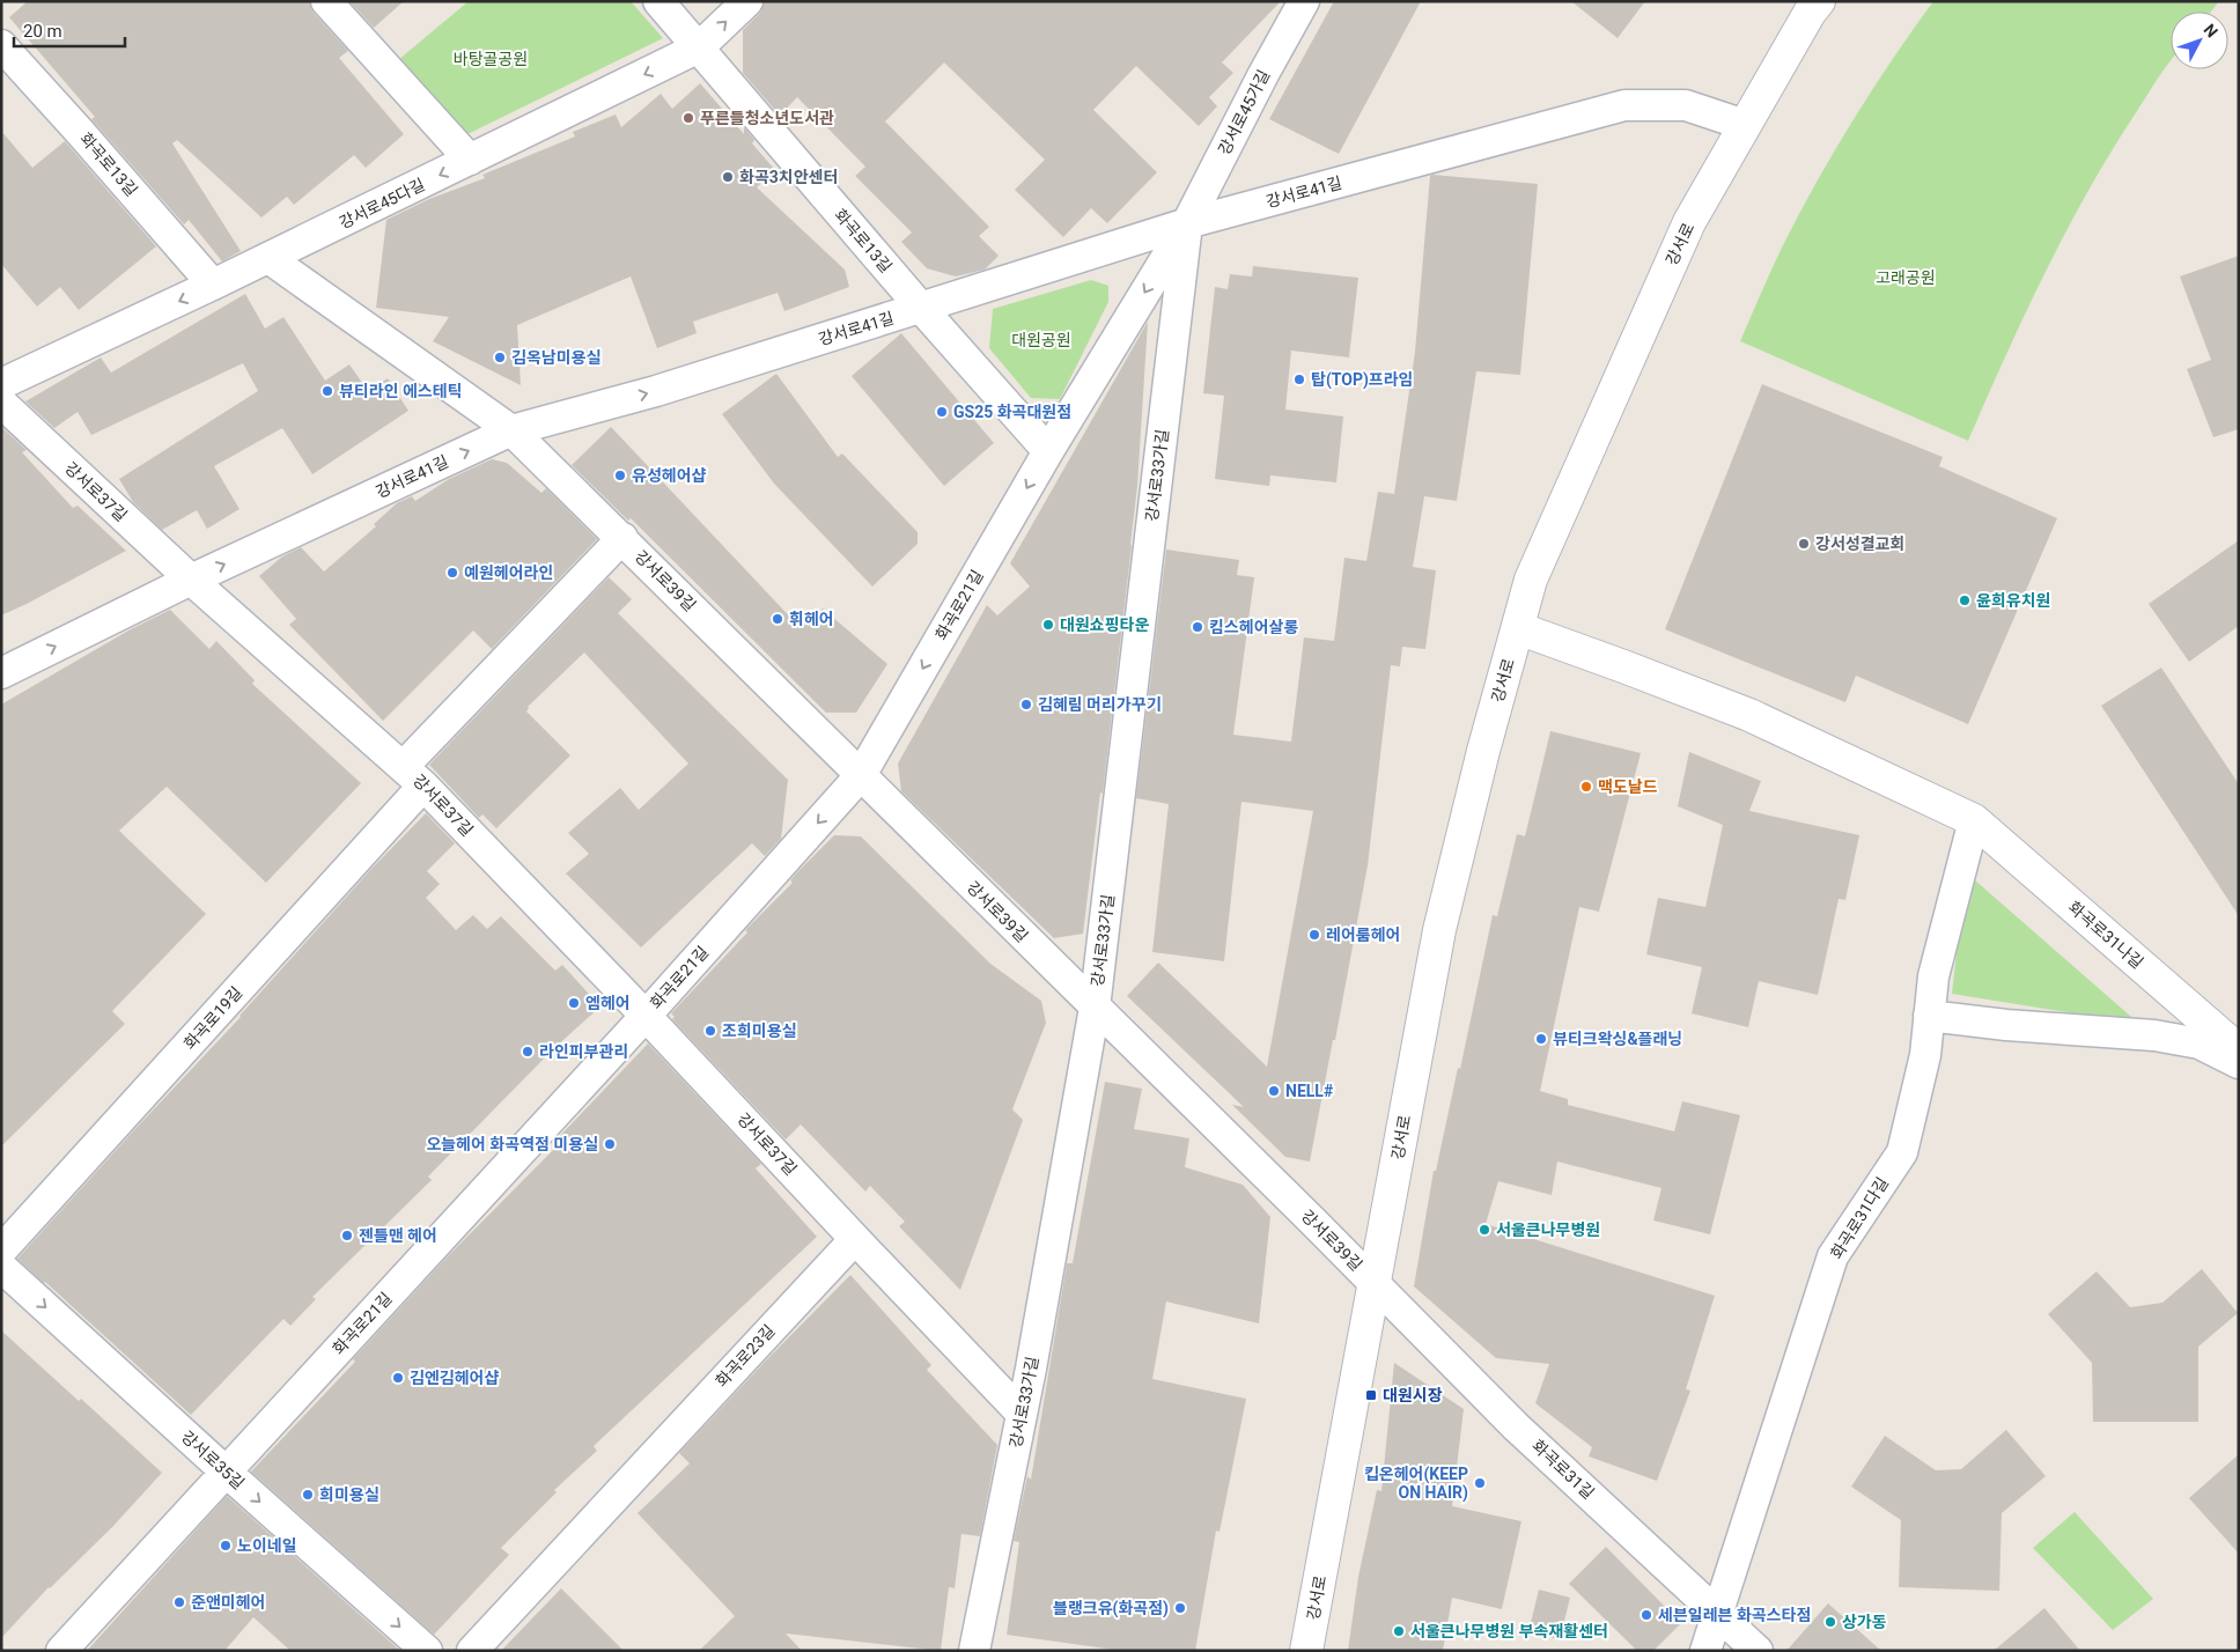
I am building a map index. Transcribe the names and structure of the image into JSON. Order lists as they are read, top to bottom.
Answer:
{
  "streets": {
    "main road": ["강서로", "화곡로31나길"],
    "street": [
      "강서로45가길",
      "화곡로13길",
      "강서로41길",
      "강서로45다길",
      "강서로33가길",
      "강서로37길",
      "강서로39길",
      "화곡로21길",
      "화곡로19길",
      "화곡로31다길",
      "화곡로23길",
      "강서로35길",
      "화곡로31길"
    ]
  },
  "crossings": [
    ["강서로45가길", "강서로41길"],
    ["강서로45가길", "강서로33가길"],
    ["강서로45가길", "화곡로21길"],
    ["화곡로13길", "강서로41길"],
    ["화곡로13길", "강서로45다길"],
    ["화곡로13길", "화곡로21길"],
    ["강서로41길", "강서로"],
    ["강서로41길", "강서로33가길"],
    ["강서로41길", "강서로37길"],
    ["강서로41길", "강서로39길"],
    ["강서로41길", "화곡로21길"],
    ["강서로45다길", "강서로39길"],
    ["강서로", "강서로39길"],
    ["강서로", "화곡로31길"],
    ["강서로33가길", "강서로39길"],
    ["강서로33가길", "화곡로21길"],
    ["강서로37길", "강서로39길"],
    ["강서로37길", "화곡로21길"],
    ["강서로37길", "화곡로19길"],
    ["강서로37길", "화곡로23길"],
    ["강서로39길", "화곡로21길"],
    ["강서로39길", "화곡로19길"],
    ["강서로39길", "화곡로31길"],
    ["화곡로21길", "강서로35길"],
    ["화곡로31나길", "화곡로31다길"],
    ["화곡로31다길", "화곡로31길"]
  ],
  "one_way": [
    "강서로41길",
    "강서로45다길",
    "화곡로21길",
    "강서로35길"
  ],
  "parks": ["바탕골공원", "고래공원", "대원공원"],
  "places": {
    "other": [
      "푸른들청소년도서관",
      "화곡3치안센터",
      "김옥남미용실",
      "탑(TOP)프라임",
      "뷰티라인 에스테틱",
      "GS25 화곡대원점",
      "유성헤어샵",
      "강서성결교회",
      "예원헤어라인",
      "윤희유치원",
      "휘헤어",
      "대원쇼핑타운",
      "킴스헤어살롱",
      "김혜림 머리가꾸기",
      "맥도날드",
      "레어룸헤어",
      "엠헤어",
      "조희미용실",
      "뷰티크왁싱&플래닝",
      "라인피부관리",
      "NELL#",
      "오늘헤어 화곡역점 미용실",
      "서울큰나무병원",
      "젠틀맨 헤어",
      "김엔김헤어샵",
      "킵온헤어(KEEP ON HAIR)",
      "희미용실",
      "노이네일",
      "준앤미헤어",
      "블랭크유(화곡점)",
      "세븐일레븐 화곡스타점",
      "상가동",
      "서울큰나무병원 부속재활센터"
    ],
    "transit": ["대원시장"]
  },
  "scale_bar": "20 m",
  "north": "top right"
}
